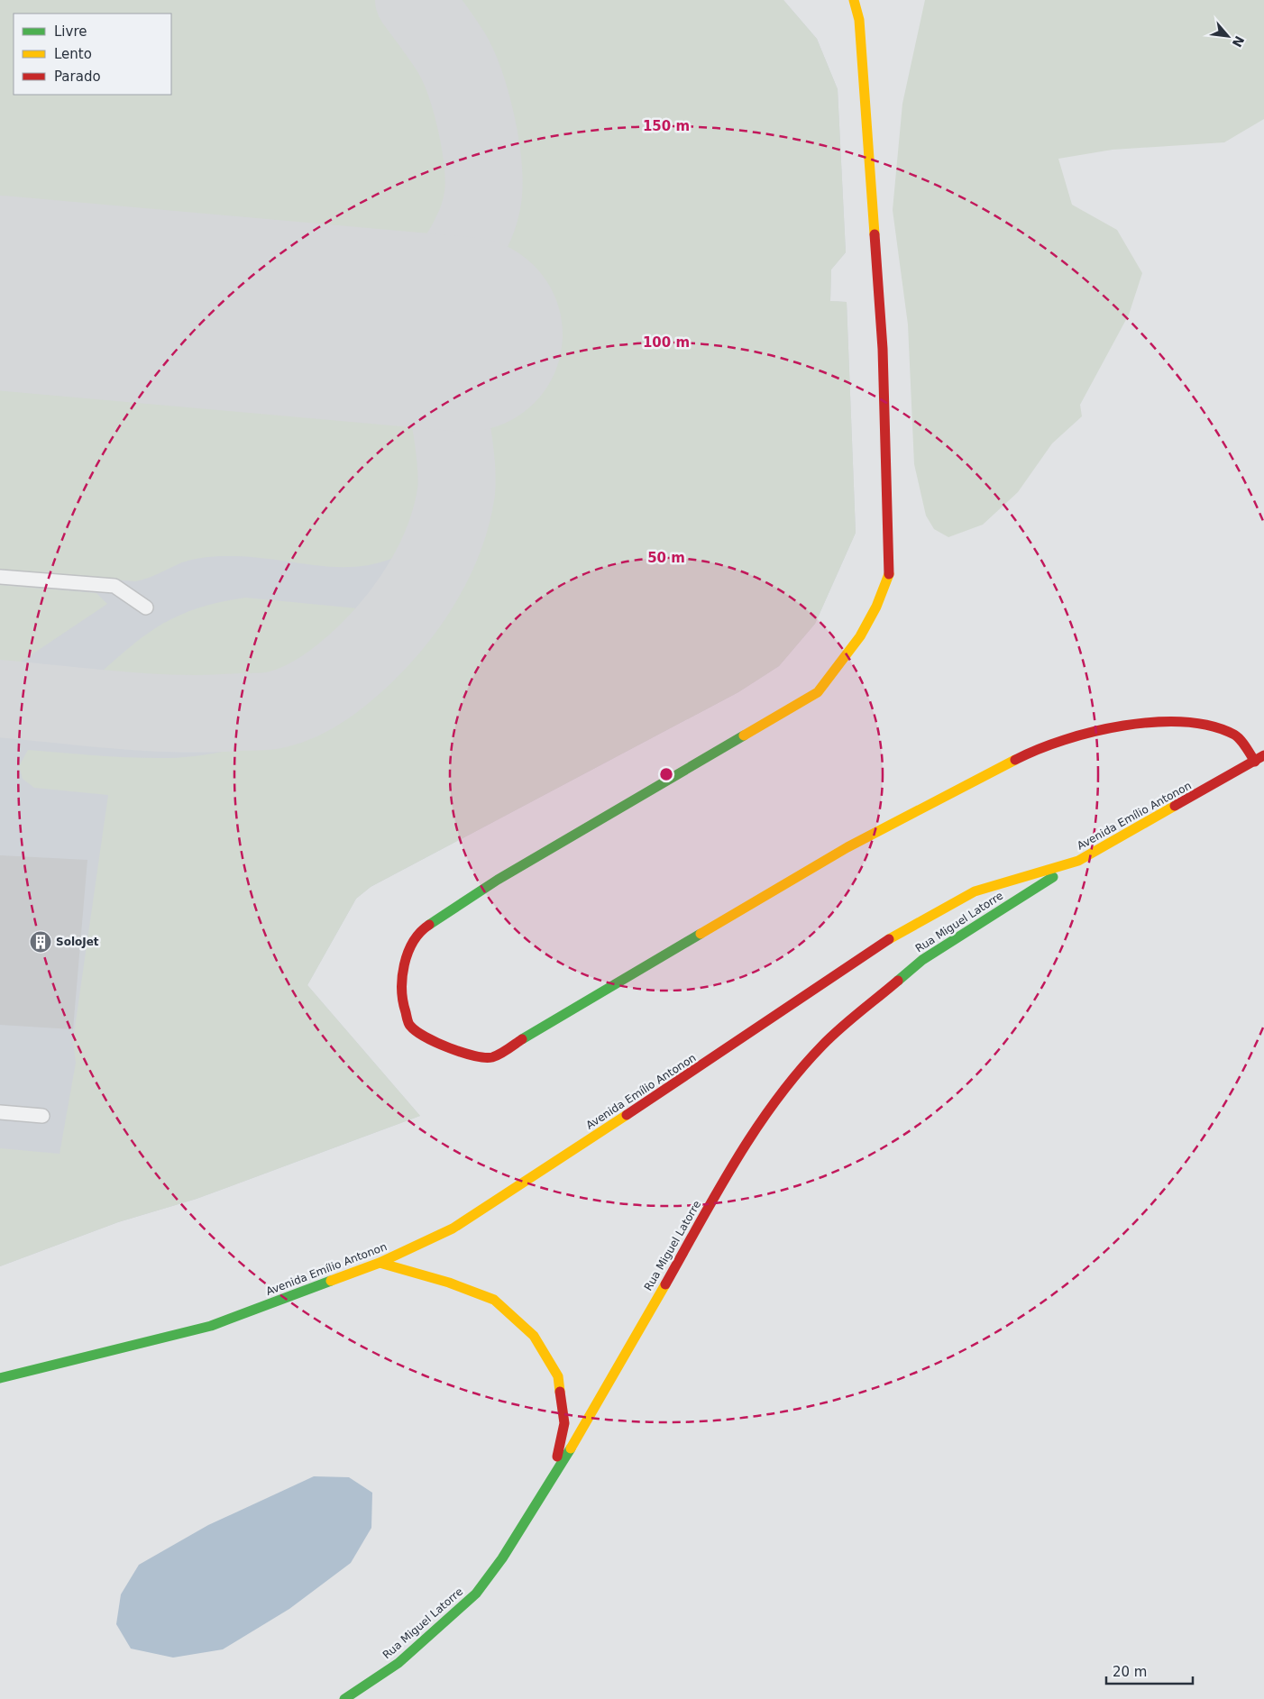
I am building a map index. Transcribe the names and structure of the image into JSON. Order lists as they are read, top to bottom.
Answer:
{
  "streets": {
    "main road": ["Avenida Emílio Antonon", "Rua Miguel Latorre"]
  },
  "crossings": [
    ["Avenida Emílio Antonon", "Rua Miguel Latorre"]
  ],
  "places": {
    "building": ["SoloJet"]
  },
  "legend": ["Livre", "Lento", "Parado"],
  "scale_bar": "20 m",
  "north": "bottom right",
  "rings": ["150 m", "100 m", "50 m"]
}
